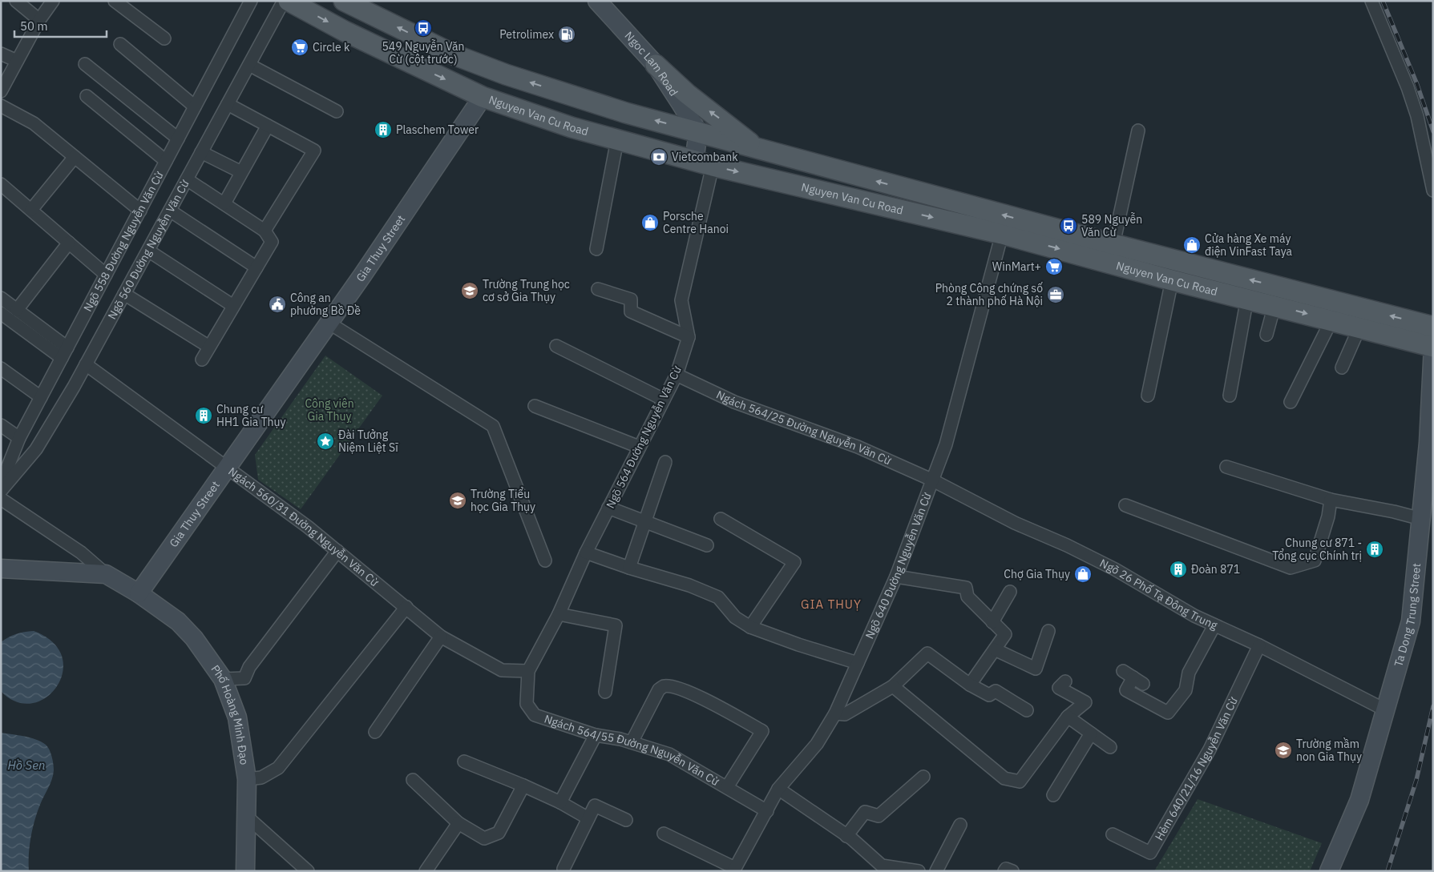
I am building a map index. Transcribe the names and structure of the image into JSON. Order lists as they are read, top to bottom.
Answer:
{
  "streets": {
    "main road": ["Nguyen Van Cu Road"],
    "street": [
      "Ngoc Lam Road",
      "Ngõ 558 Đường Nguyễn Văn Cừ",
      "Gia Thuy Street",
      "Ngõ 560 Đường Nguyễn Văn Cừ",
      "Ngách 564/25 Đường Nguyễn Văn Cừ",
      "Ngõ 564 Đường Nguyễn Văn Cừ",
      "Ngách 560/31 Đường Nguyễn Văn Cừ",
      "Ngõ 640 Đường Nguyễn Văn Cừ",
      "Ngõ 26 Phố Tạ Đông Trung",
      "Ta Dong Trung Street",
      "Phố Hoàng Minh Đạo",
      "Ngách 564/55 Đường Nguyễn Văn Cừ",
      "Hẻm 640/21/16 Nguyễn Văn Cừ"
    ]
  },
  "crossings": [
    ["Ngoc Lam Road", "Nguyen Van Cu Road"],
    ["Nguyen Van Cu Road", "Gia Thuy Street"],
    ["Nguyen Van Cu Road", "Ngõ 564 Đường Nguyễn Văn Cừ"],
    ["Nguyen Van Cu Road", "Ngõ 640 Đường Nguyễn Văn Cừ"],
    ["Nguyen Van Cu Road", "Ta Dong Trung Street"],
    ["Gia Thuy Street", "Ngách 560/31 Đường Nguyễn Văn Cừ"],
    ["Gia Thuy Street", "Phố Hoàng Minh Đạo"],
    ["Ngõ 560 Đường Nguyễn Văn Cừ", "Ngách 560/31 Đường Nguyễn Văn Cừ"],
    ["Ngách 564/25 Đường Nguyễn Văn Cừ", "Ngõ 564 Đường Nguyễn Văn Cừ"],
    ["Ngách 564/25 Đường Nguyễn Văn Cừ", "Ngõ 640 Đường Nguyễn Văn Cừ"],
    ["Ngách 564/25 Đường Nguyễn Văn Cừ", "Ngõ 26 Phố Tạ Đông Trung"],
    ["Ngõ 564 Đường Nguyễn Văn Cừ", "Ngách 560/31 Đường Nguyễn Văn Cừ"],
    ["Ngõ 564 Đường Nguyễn Văn Cừ", "Ngách 564/55 Đường Nguyễn Văn Cừ"],
    ["Ngách 560/31 Đường Nguyễn Văn Cừ", "Ngách 564/55 Đường Nguyễn Văn Cừ"],
    ["Ngõ 640 Đường Nguyễn Văn Cừ", "Ngõ 26 Phố Tạ Đông Trung"],
    ["Ngõ 640 Đường Nguyễn Văn Cừ", "Ngách 564/55 Đường Nguyễn Văn Cừ"],
    ["Ngõ 26 Phố Tạ Đông Trung", "Ta Dong Trung Street"],
    ["Ngõ 26 Phố Tạ Đông Trung", "Hẻm 640/21/16 Nguyễn Văn Cừ"]
  ],
  "districts": ["GIA THUỴ"],
  "water": ["Hồ Sen"],
  "parks": ["Công viên Gia Thuỵ"],
  "places": {
    "bus stop": ["549 Nguyễn Văn Cừ (cột trước)", "589 Nguyễn Văn Cừ"],
    "fuel station": ["Petrolimex"],
    "supermarket": ["Circle k", "WinMart+"],
    "building": [
      "Plaschem Tower",
      "Chung cư HH1 Gia Thụy",
      "Chung cư 871 - Tổng cục Chính trị",
      "Đoàn 871"
    ],
    "bank": ["Vietcombank"],
    "shop": ["Porsche Centre Hanoi", "Cửa hàng Xe máy điện VinFast Taya", "Chợ Gia Thụy"],
    "school or university": ["Trường Trung học cơ sở Gia Thụy", "Trường Tiểu học Gia Thụy", "Trường mầm non Gia Thụy"],
    "office": ["Phòng Công chứng số 2 thành phố Hà Nội"],
    "public building": ["Công an phường Bồ Đề"],
    "place": ["Đài Tưởng Niệm Liệt Sĩ"]
  },
  "scale_bar": "50 m"
}
